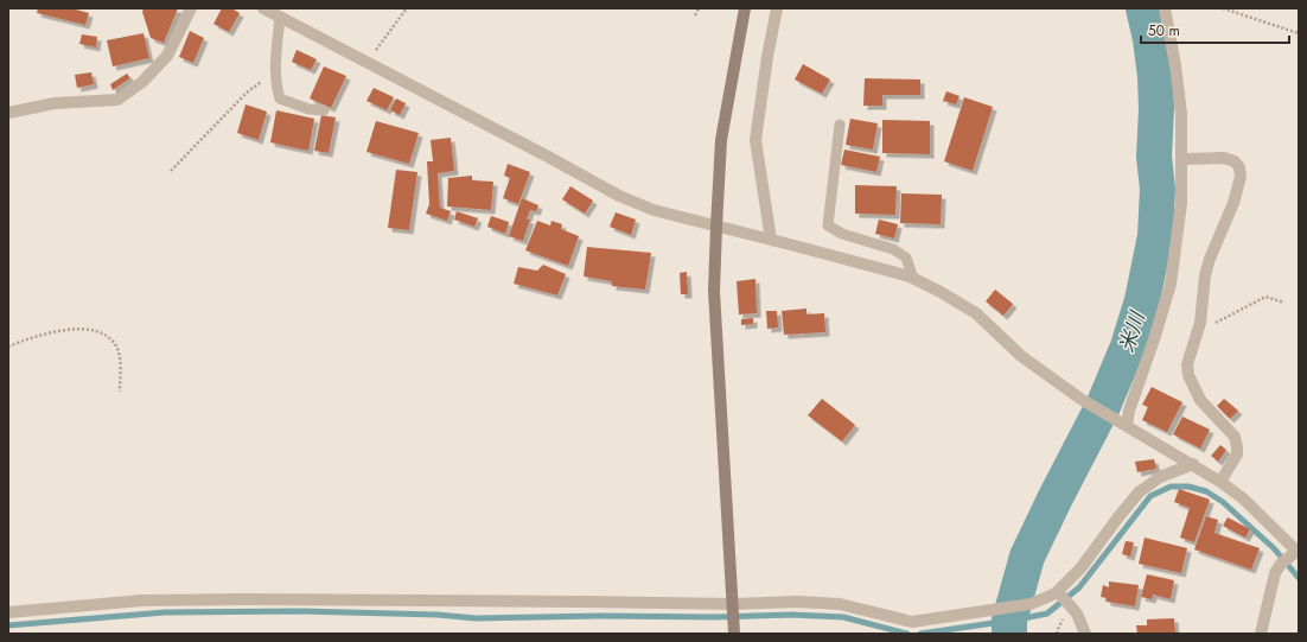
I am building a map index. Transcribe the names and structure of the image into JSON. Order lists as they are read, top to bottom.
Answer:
{
  "water": ["米川"],
  "scale_bar": "50 m"
}
